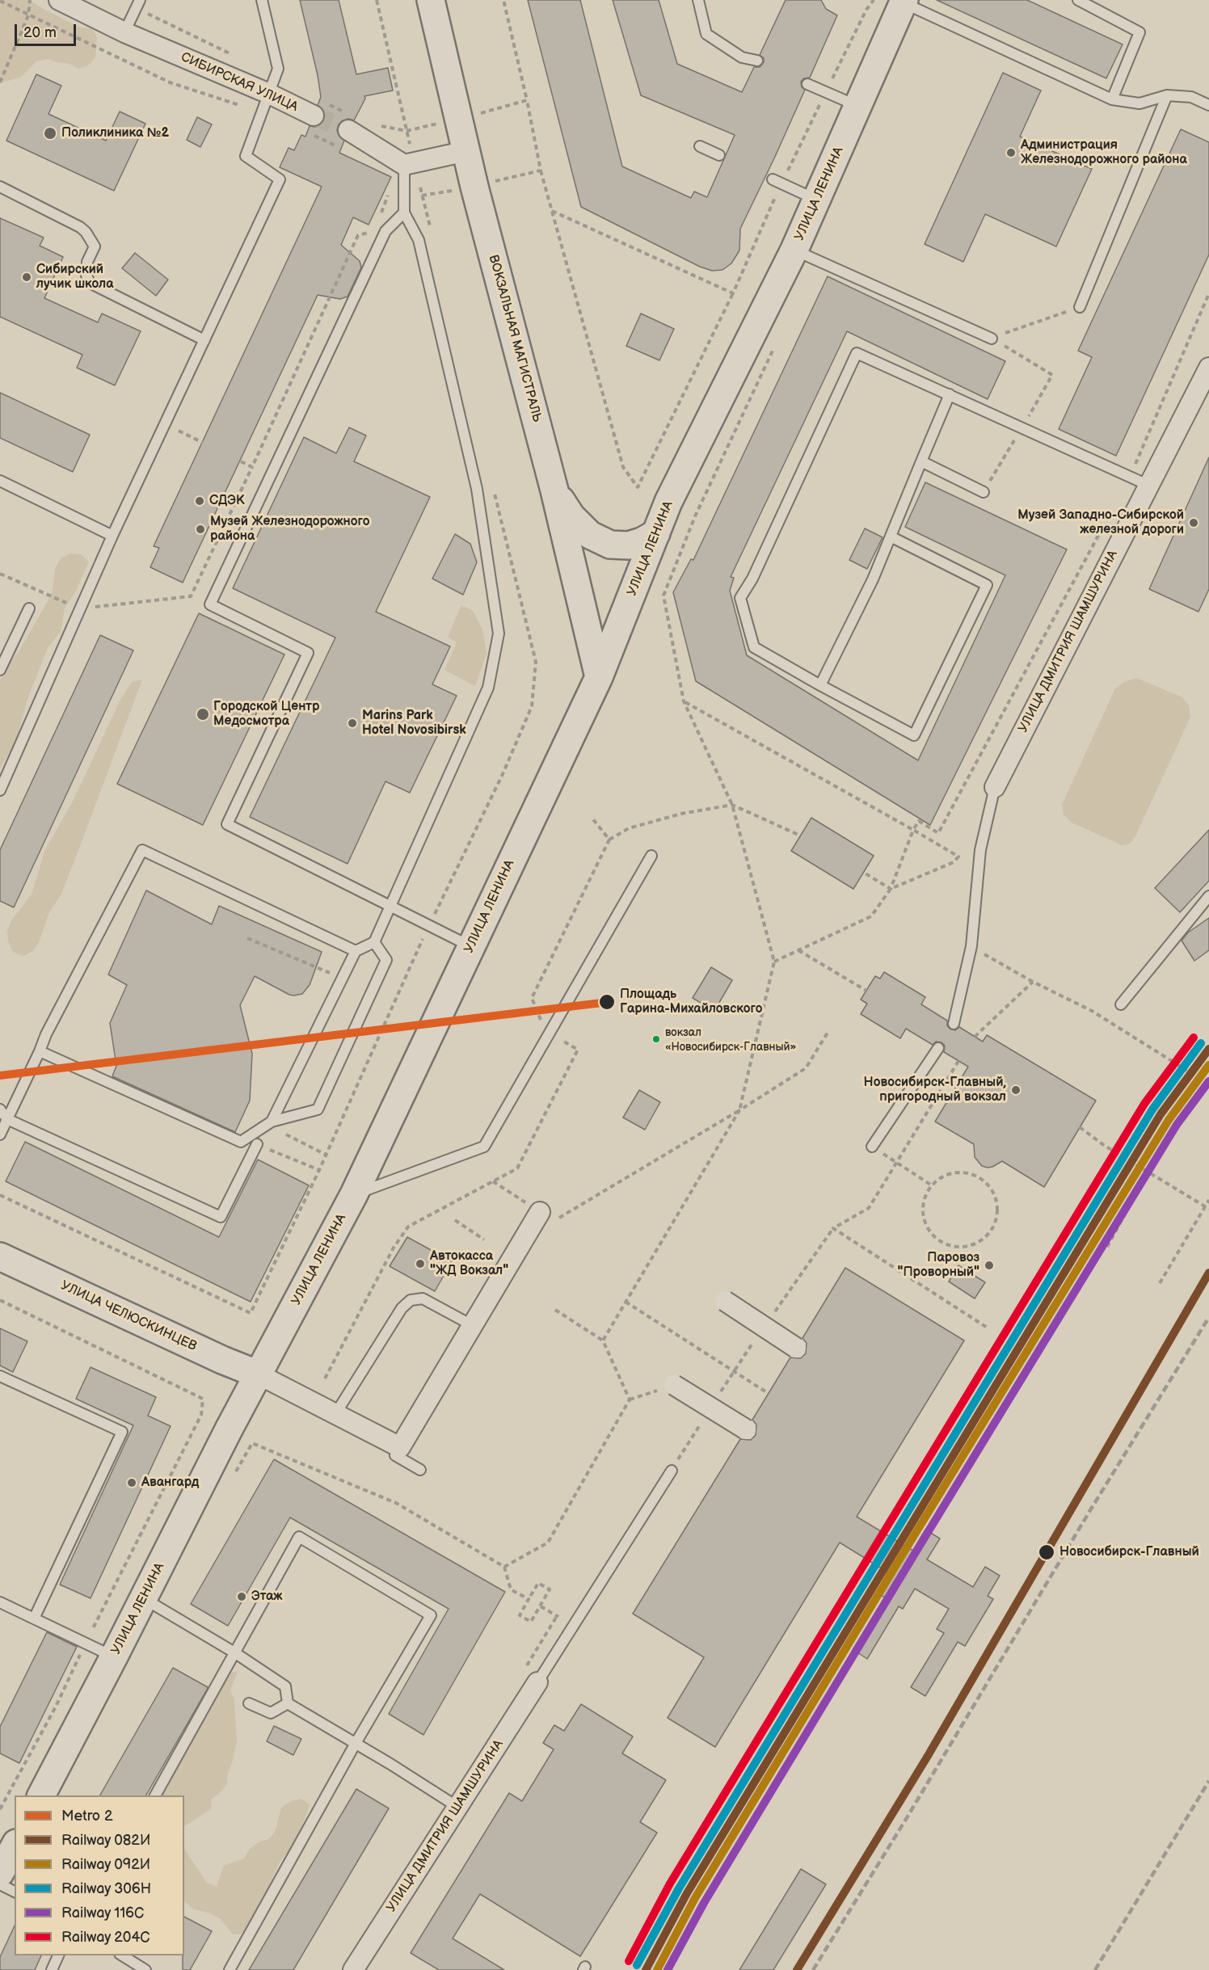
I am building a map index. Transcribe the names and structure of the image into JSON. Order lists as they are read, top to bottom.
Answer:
{
  "streets": {
    "main road": ["УЛИЦА ЛЕНИНА", "ВОКЗАЛЬНАЯ МАГИСТРАЛЬ", "УЛИЦА ЧЕЛЮСКИНЦЕВ"],
    "street": ["СИБИРСКАЯ УЛИЦА", "УЛИЦА ДМИТРИЯ ШАМШУРИНА"]
  },
  "crossings": [
    ["УЛИЦА ЛЕНИНА", "ВОКЗАЛЬНАЯ МАГИСТРАЛЬ"],
    ["УЛИЦА ЛЕНИНА", "УЛИЦА ЧЕЛЮСКИНЦЕВ"]
  ],
  "places": [
    "Поликлиника №2",
    "Администрация Железнодорожного района",
    "Сибирский лучик школа",
    "СДЭК",
    "Музей Западно-Сибирской железной дороги",
    "Музей Железнодорожного района",
    "Городской Центр Медосмотра",
    "Marins Park Hotel Novosibirsk",
    "Площадь Гарина-Михайловского",
    "вокзал «Новосибирск-Главный»",
    "Новосибирск-Главный, пригородный вокзал",
    "Автокасса \"ЖД Вокзал\"",
    "Паровоз \"Проворный\"",
    "Авангард",
    "Новосибирск-Главный",
    "Этаж"
  ],
  "lines": [
    "metro line 2",
    "rail line 204С",
    "rail line 306Н",
    "rail line 082И",
    "rail line 092И",
    "rail line 116С"
  ],
  "legend": [
    "Metro 2",
    "Railway 082И",
    "Railway 092И",
    "Railway 306Н",
    "Railway 116С",
    "Railway 204С"
  ],
  "scale_bar": "20 m"
}
